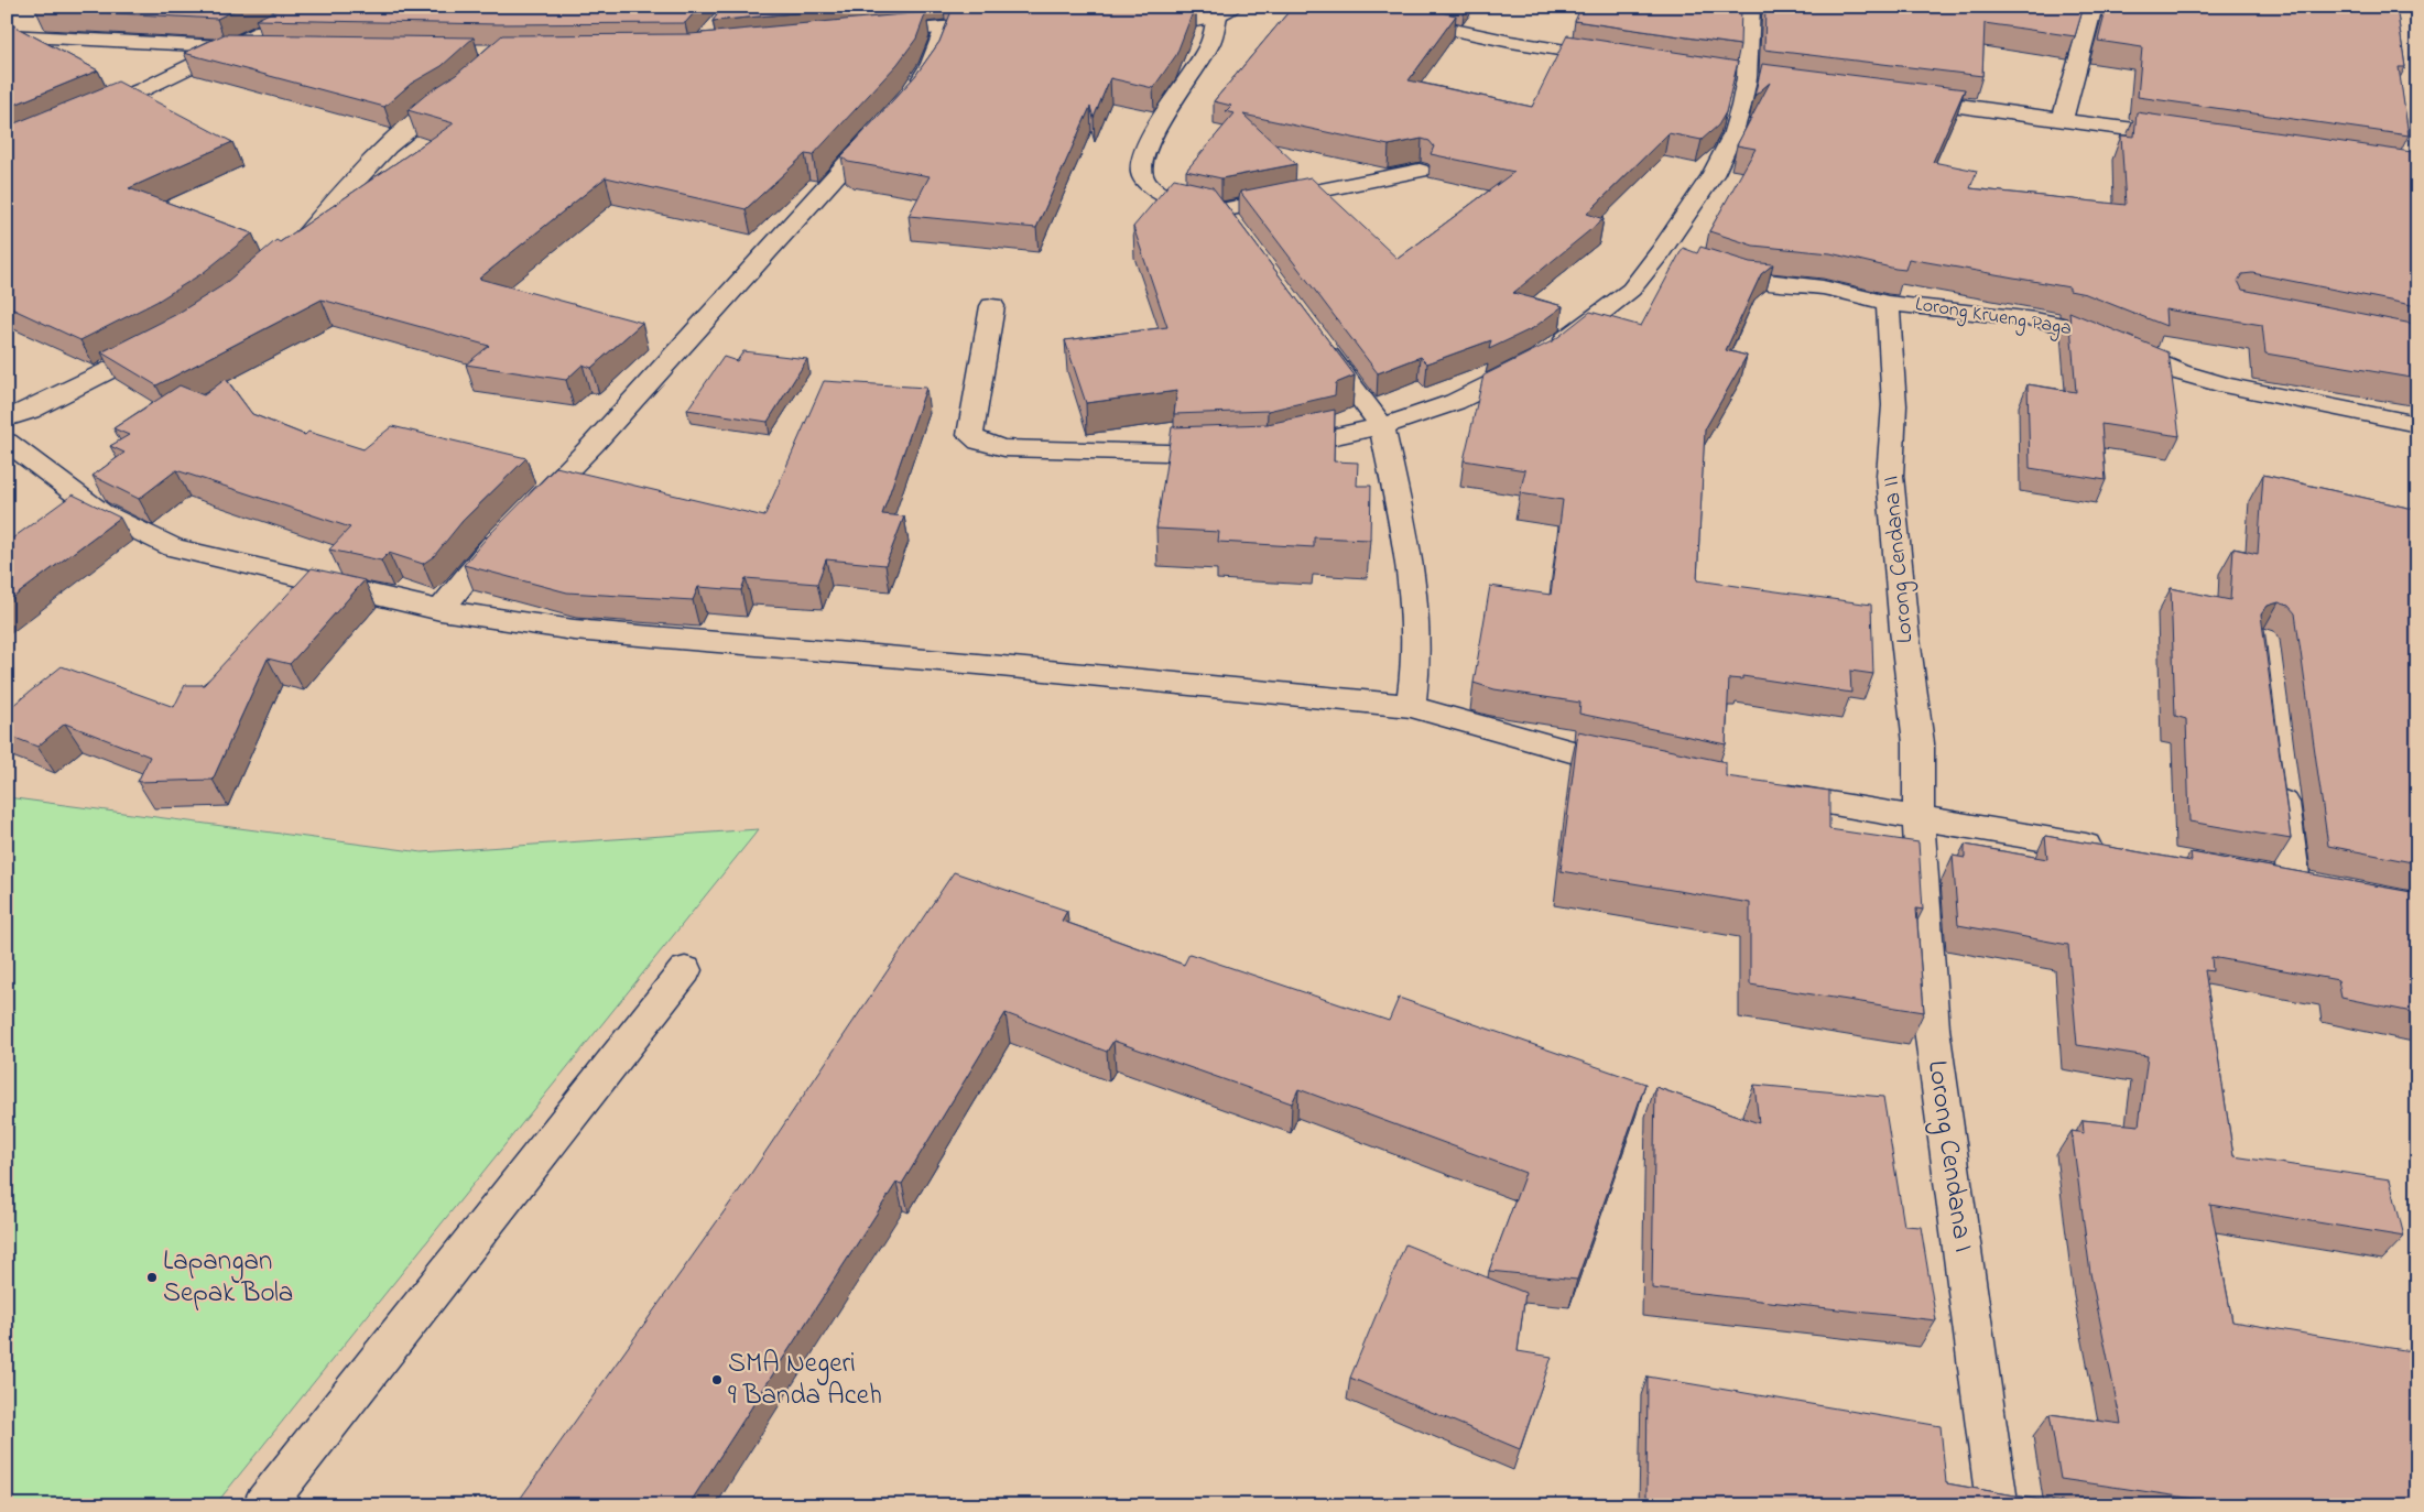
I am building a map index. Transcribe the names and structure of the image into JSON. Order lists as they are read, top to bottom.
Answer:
{
  "streets": {
    "street": ["Lorong Krueng Paga", "Lorong Cendana II", "Lorong Cendana I"]
  },
  "crossings": [
    ["Lorong Krueng Paga", "Lorong Cendana II"],
    ["Lorong Cendana II", "Lorong Cendana I"]
  ],
  "places": ["Lapangan Sepak Bola", "SMA Negeri 9 Banda Aceh"]
}
